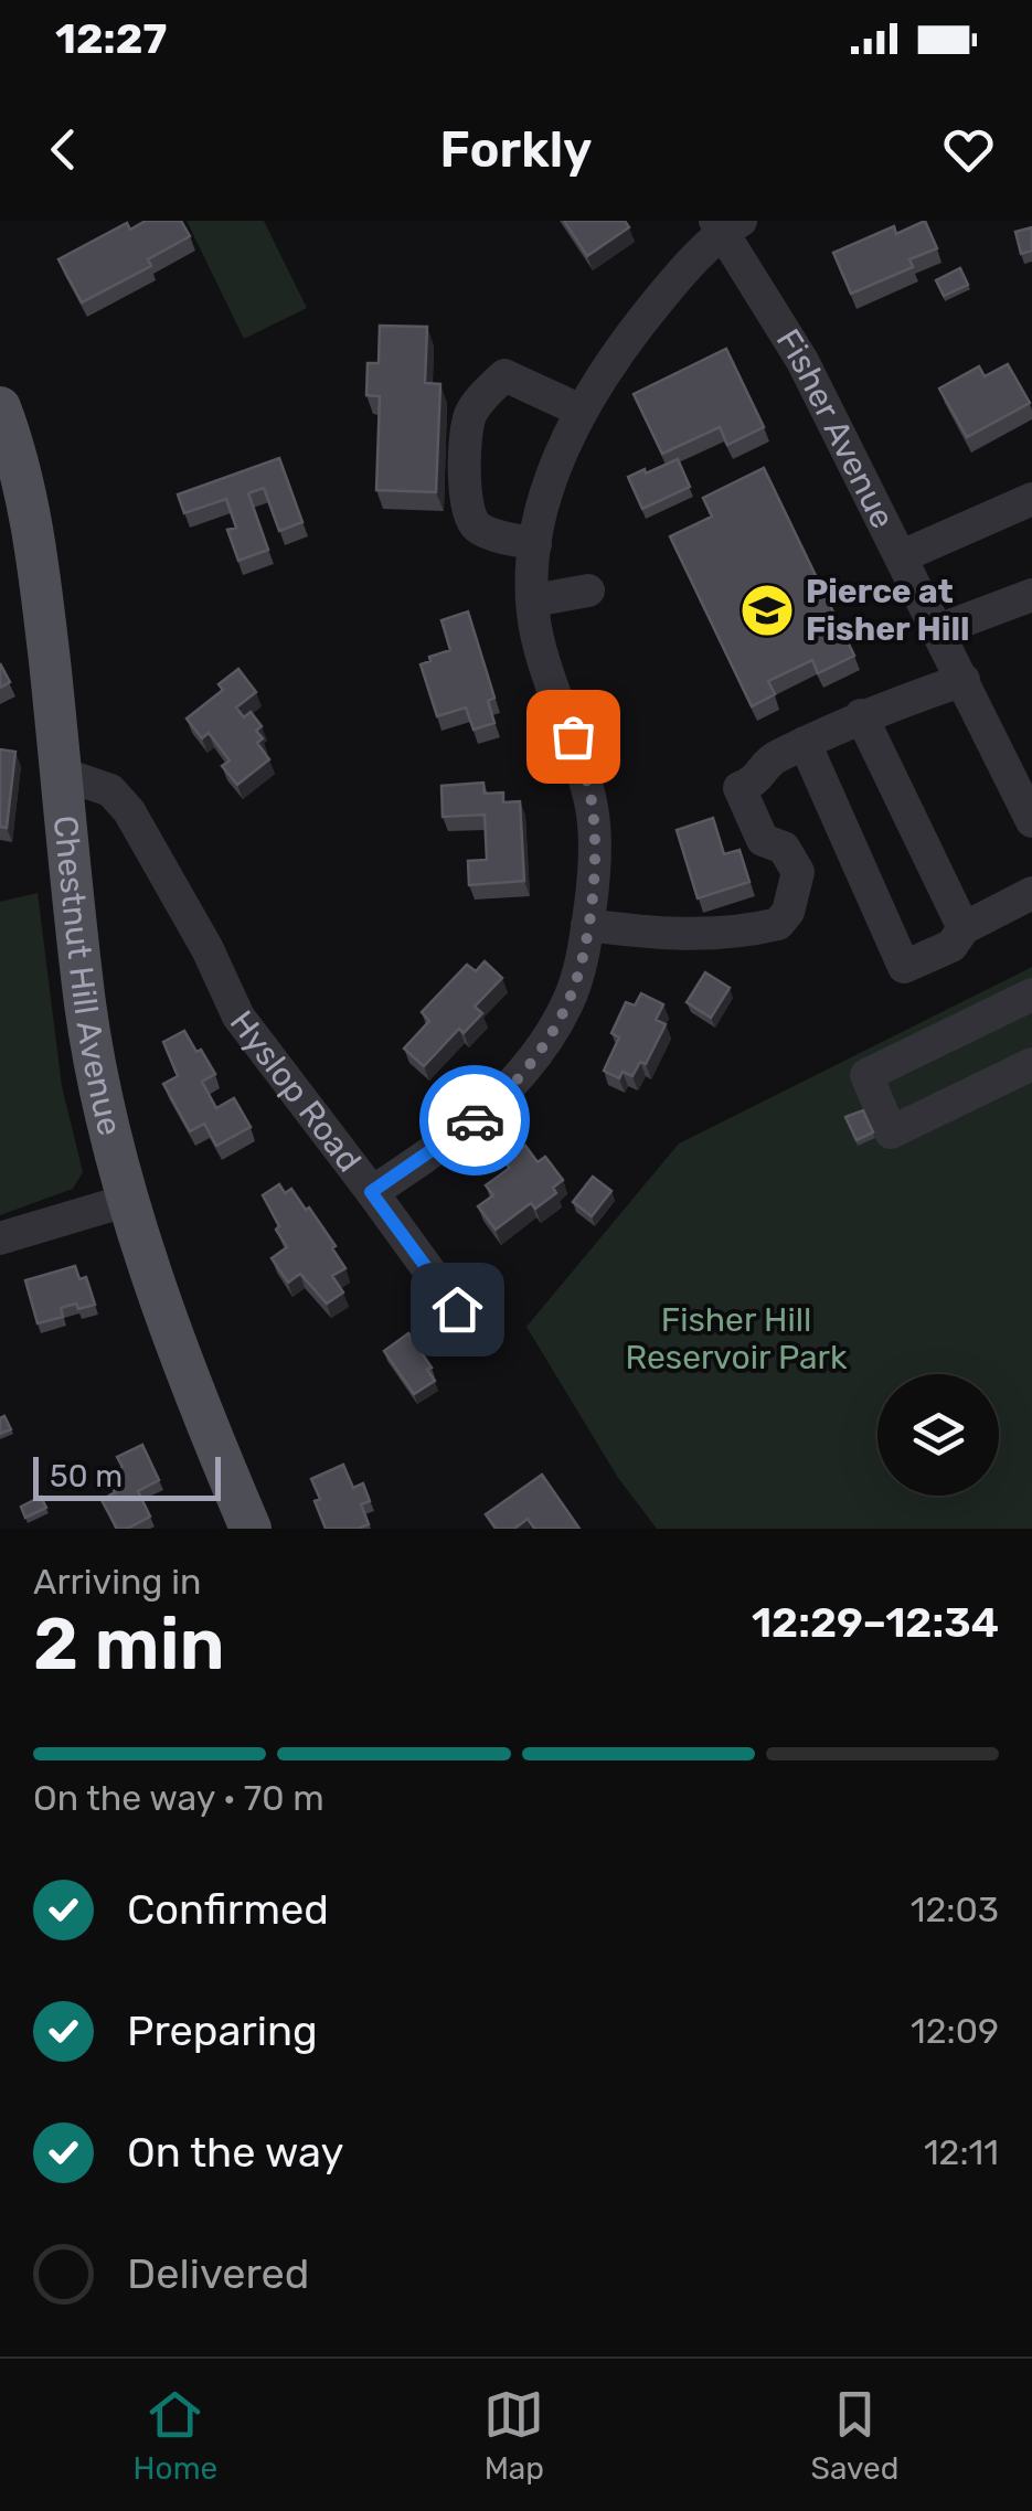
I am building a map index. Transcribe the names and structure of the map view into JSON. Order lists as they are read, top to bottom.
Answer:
{
  "streets": {
    "main road": ["Chestnut Hill Avenue"],
    "street": ["Fisher Avenue", "Hyslop Road"]
  },
  "crossings": [
    ["Fisher Avenue", "Hyslop Road"],
    ["Chestnut Hill Avenue", "Hyslop Road"]
  ],
  "parks": ["Fisher Hill Reservoir Park"],
  "places": {
    "school or university": ["Pierce at Fisher Hill"]
  },
  "scale_bar": "50 m",
  "page": {
    "status": "12:27",
    "header": "Forkly",
    "scale": "50 m",
    "heading": ["2 min", "Arriving in", "12:29–12:34"],
    "bar": "On the way · 70 m",
    "list": [
      ["Confirmed", "12:03"],
      ["Preparing", "12:09"],
      ["On the way", "12:11"],
      "Delivered"
    ],
    "tabs": ["Home", "Map", "Saved"]
  }
}
